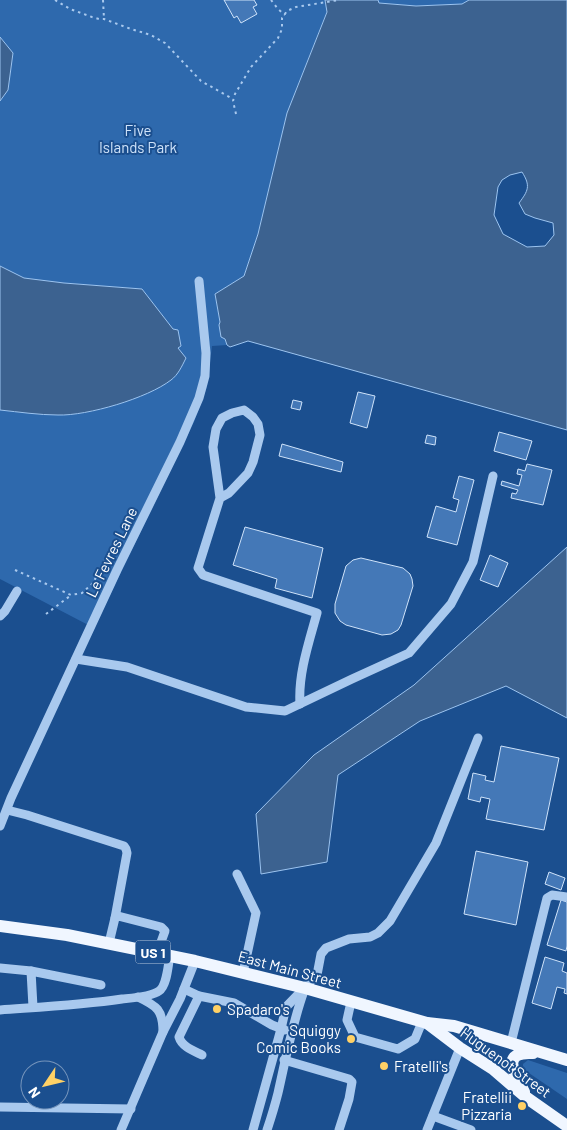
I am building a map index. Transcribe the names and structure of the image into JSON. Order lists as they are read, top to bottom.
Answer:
{
  "streets": {
    "main road": ["US 1", "East Main Street", "Huguenot Street"],
    "street": ["Le Fevres Lane"]
  },
  "crossings": [
    ["East Main Street", "Huguenot Street"]
  ],
  "parks": ["Five Islands Park"],
  "places": [
    "Spadaro's",
    "Squiggy Comic Books",
    "Fratelli's",
    "Fratellii Pizzaria"
  ],
  "north": "bottom left"
}
